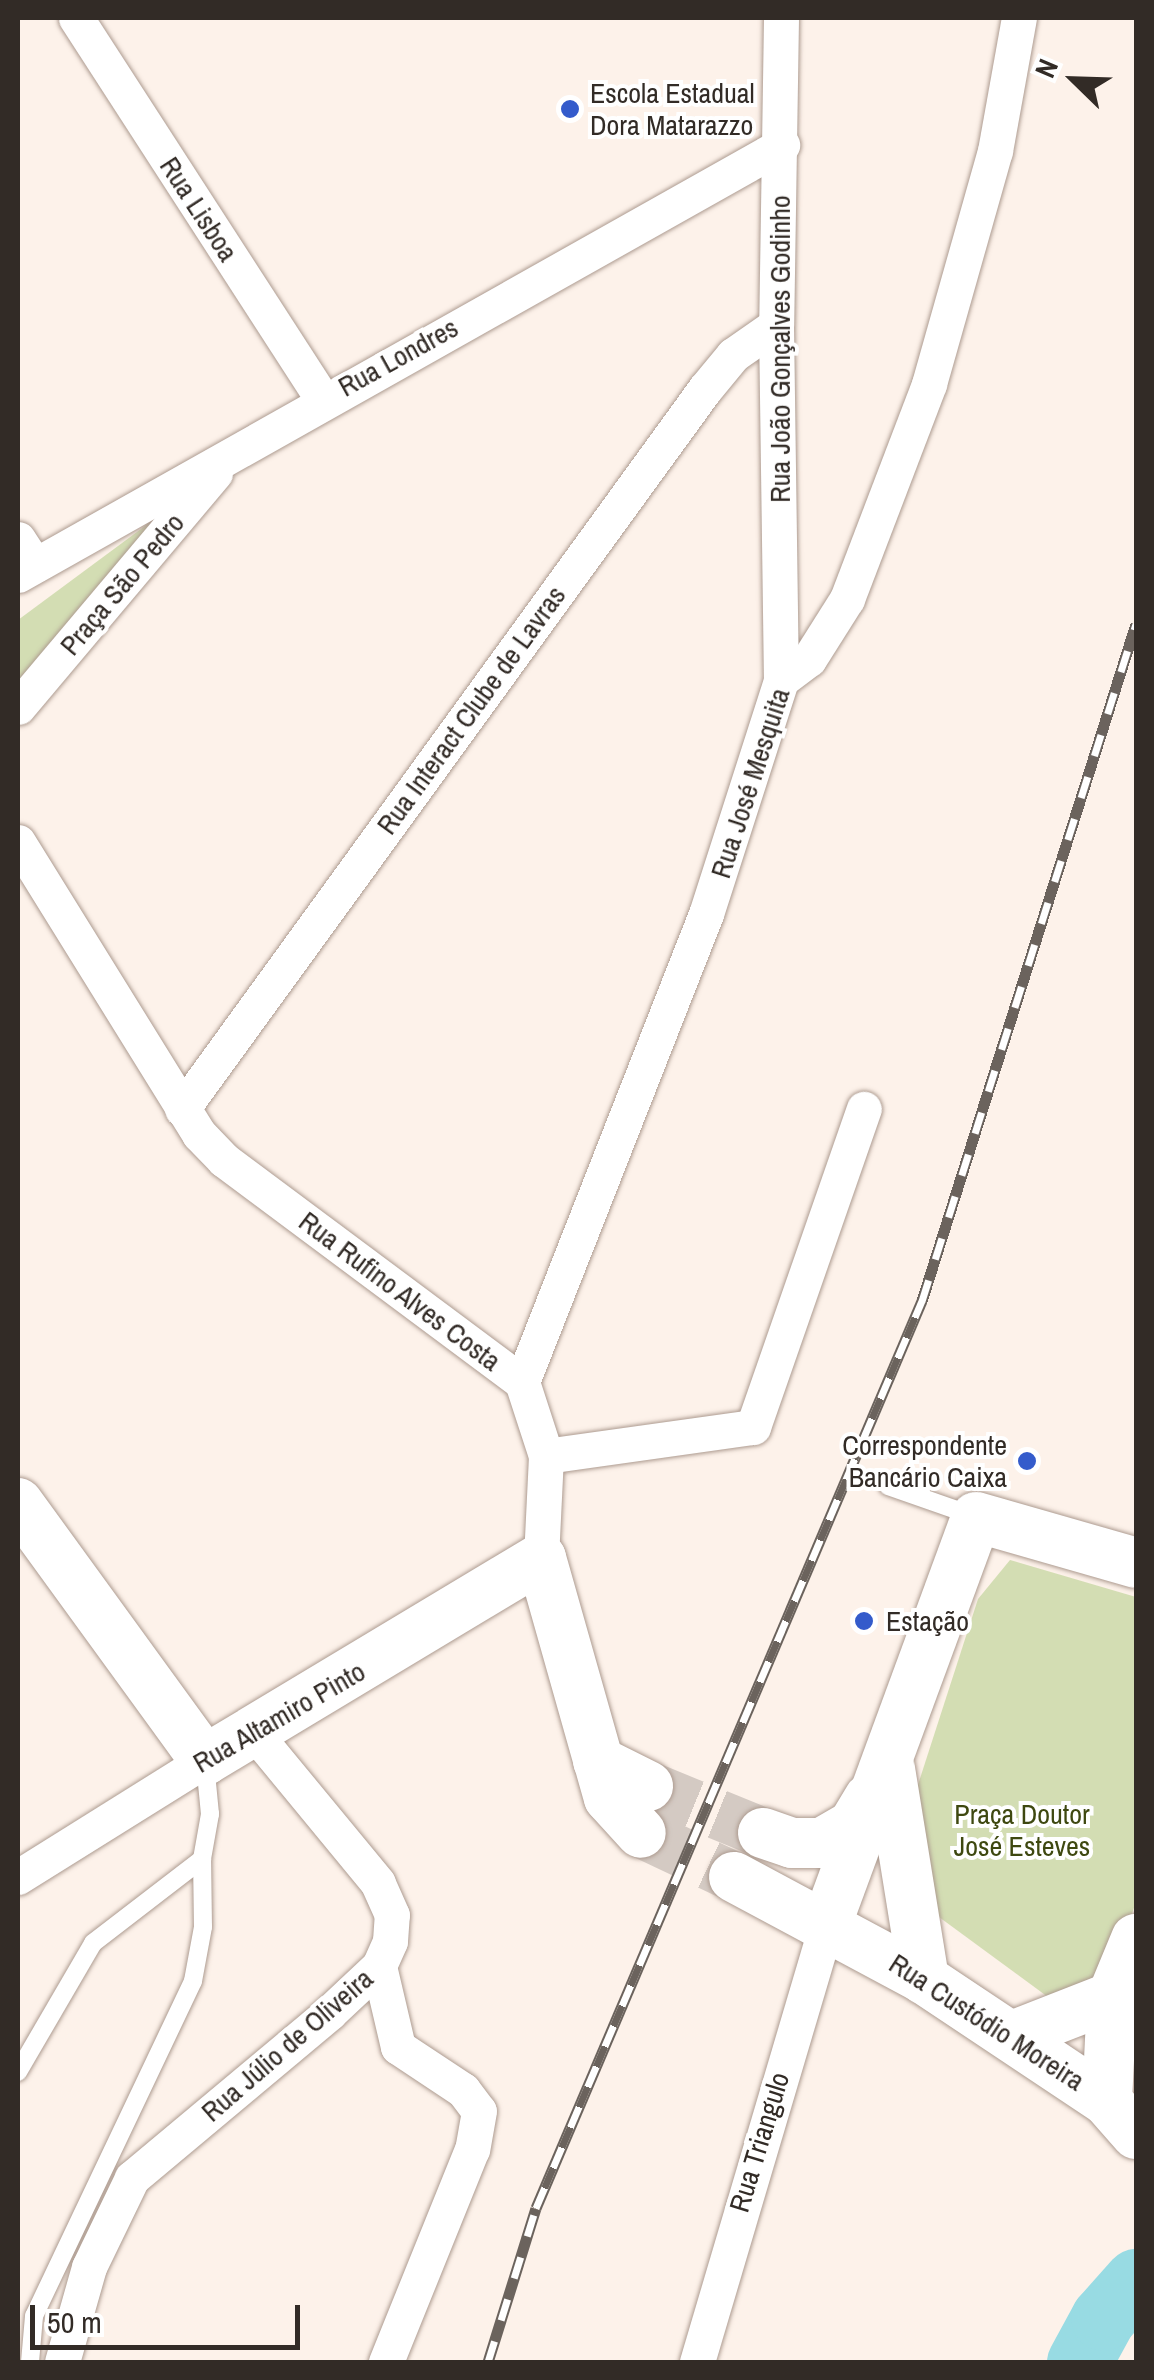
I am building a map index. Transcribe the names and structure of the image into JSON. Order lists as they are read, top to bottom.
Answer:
{
  "streets": {
    "street": [
      "Rua Lisboa",
      "Rua João Gonçalves Godinho",
      "Rua Londres",
      "Praça São Pedro",
      "Rua Interact Clube de Lavras",
      "Rua José Mesquita",
      "Rua Rufino Alves Costa",
      "Rua Altamiro Pinto",
      "Rua Custódio Moreira",
      "Rua Júlio de Oliveira",
      "Rua Triangulo"
    ]
  },
  "crossings": [
    ["Rua Lisboa", "Rua Londres"],
    ["Rua João Gonçalves Godinho", "Rua Londres"],
    ["Rua João Gonçalves Godinho", "Rua Interact Clube de Lavras"],
    ["Rua João Gonçalves Godinho", "Rua José Mesquita"],
    ["Rua Londres", "Praça São Pedro"],
    ["Rua Interact Clube de Lavras", "Rua Rufino Alves Costa"],
    ["Rua José Mesquita", "Rua Rufino Alves Costa"],
    ["Rua Rufino Alves Costa", "Rua Altamiro Pinto"],
    ["Rua Altamiro Pinto", "Rua Júlio de Oliveira"],
    ["Rua Custódio Moreira", "Rua Triangulo"]
  ],
  "parks": ["Praça Doutor José Esteves"],
  "places": ["Escola Estadual Dora Matarazzo", "Correspondente Bancário Caixa", "Estação"],
  "scale_bar": "50 m",
  "north": "top left"
}
